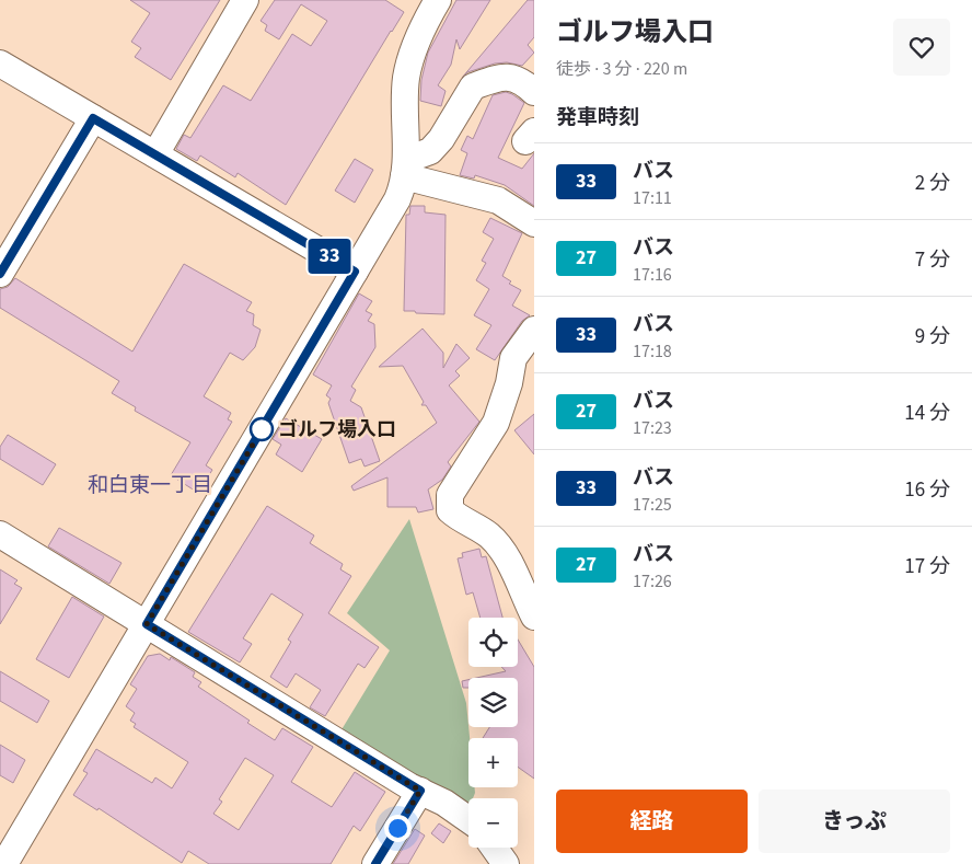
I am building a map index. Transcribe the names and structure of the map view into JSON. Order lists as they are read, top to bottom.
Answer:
{
  "districts": ["和白東一丁目"],
  "places": ["ゴルフ場入口"],
  "lines": ["bus line 33"],
  "page": {
    "on_map": "33",
    "heading": [
      ["ゴルフ場入口", "徒歩 · 3 分 · 220 m"],
      "発車時刻"
    ],
    "list": [
      {
        "mark": "33",
        "name": "バス",
        "note": "17:11",
        "value": "2 分"
      },
      {
        "mark": "27",
        "name": "バス",
        "note": "17:16",
        "value": "7 分"
      },
      {
        "mark": "33",
        "name": "バス",
        "note": "17:18",
        "value": "9 分"
      },
      {
        "mark": "27",
        "name": "バス",
        "note": "17:23",
        "value": "14 分"
      },
      {
        "mark": "33",
        "name": "バス",
        "note": "17:25",
        "value": "16 分"
      },
      {
        "mark": "27",
        "name": "バス",
        "note": "17:26",
        "value": "17 分"
      }
    ],
    "map_buttons": ["+", "−"],
    "buttons": ["経路", "きっぷ"]
  }
}
